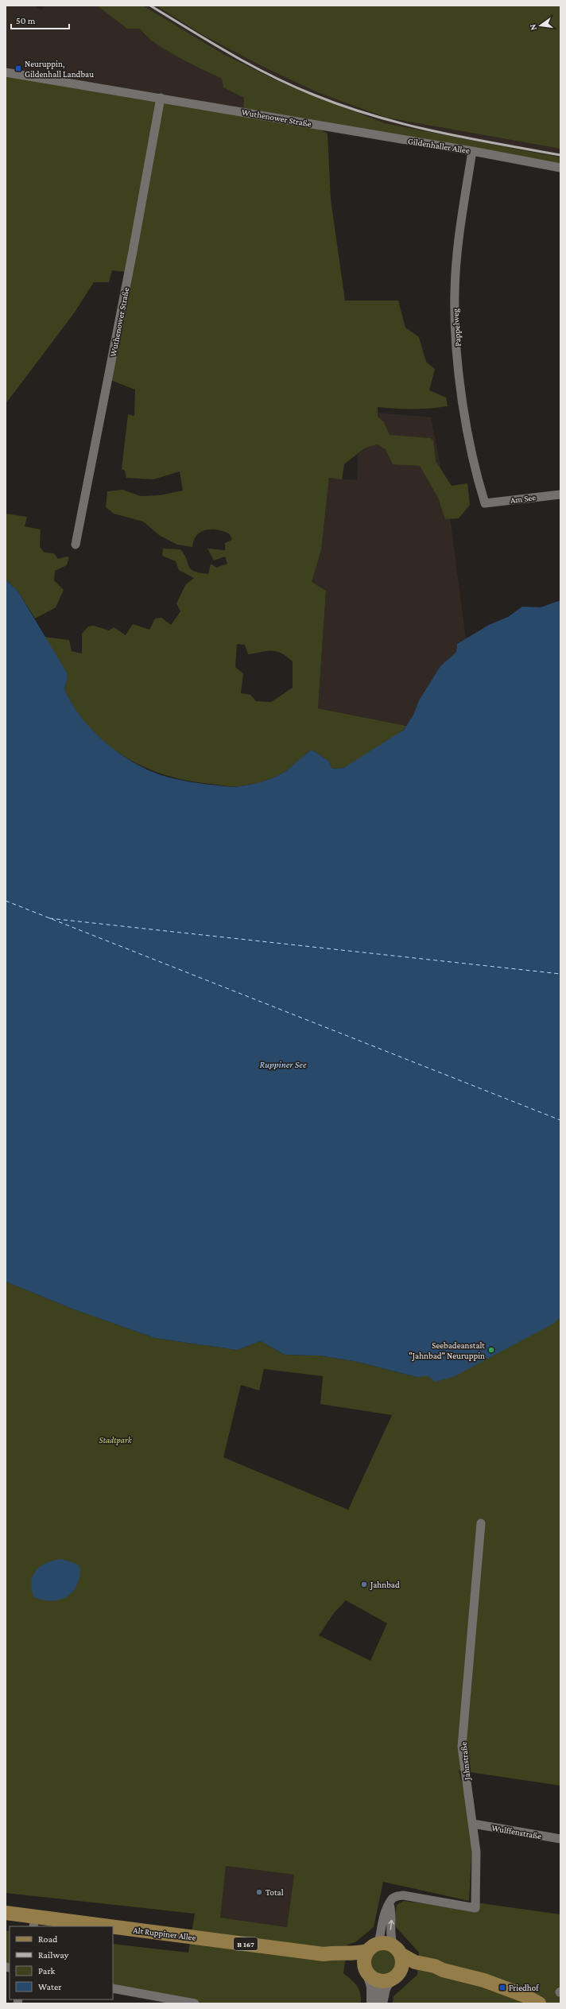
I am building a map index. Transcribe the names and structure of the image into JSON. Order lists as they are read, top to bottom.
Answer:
{
  "streets": {
    "main road": ["Alt Ruppiner Allee", "B 167"],
    "street": [
      "Wuthenower Straße",
      "Gildenhaller Allee",
      "Pappelweg",
      "Am See",
      "Jahnstraße",
      "Wulffenstraße"
    ]
  },
  "crossings": [
    ["Wuthenower Straße", "Gildenhaller Allee"],
    ["Gildenhaller Allee", "Pappelweg"],
    ["Pappelweg", "Am See"],
    ["Jahnstraße", "Wulffenstraße"],
    ["Alt Ruppiner Allee", "B 167"]
  ],
  "water": ["Ruppiner See"],
  "parks": ["Stadtpark"],
  "places": {
    "transit": ["Neuruppin, Gildenhall Landbau", "Friedhof"],
    "other": ["Seebadeanstalt \"Jahnbad\" Neuruppin", "Jahnbad", "Total"]
  },
  "legend": [
    "Road",
    "Railway",
    "Park",
    "Water"
  ],
  "scale_bar": "50 m",
  "north": "left"
}
